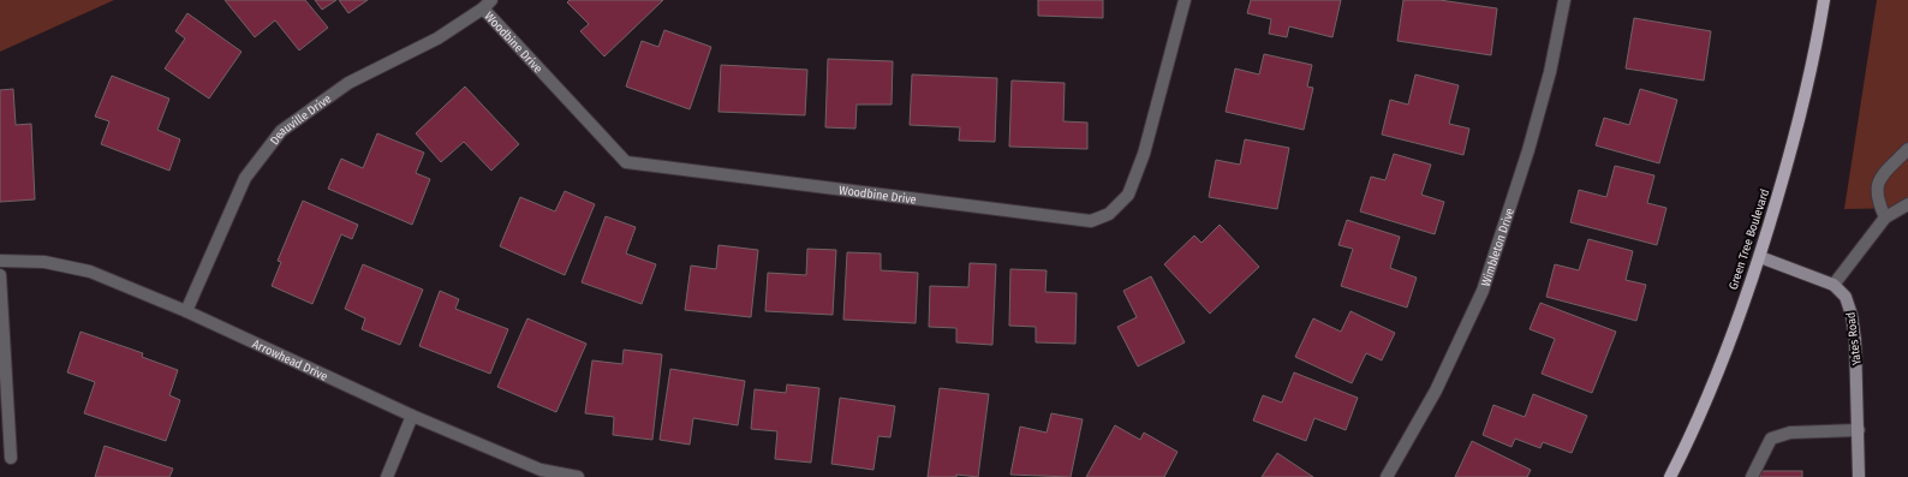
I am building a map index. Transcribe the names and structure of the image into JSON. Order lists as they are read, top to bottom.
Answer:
{
  "streets": {
    "main road": ["Green Tree Boulevard"],
    "street": [
      "Woodbine Drive",
      "Deauville Drive",
      "Wimbleton Drive",
      "Yates Road",
      "Arrowhead Drive"
    ]
  },
  "crossings": [
    ["Woodbine Drive", "Deauville Drive"],
    ["Deauville Drive", "Arrowhead Drive"]
  ]
}
